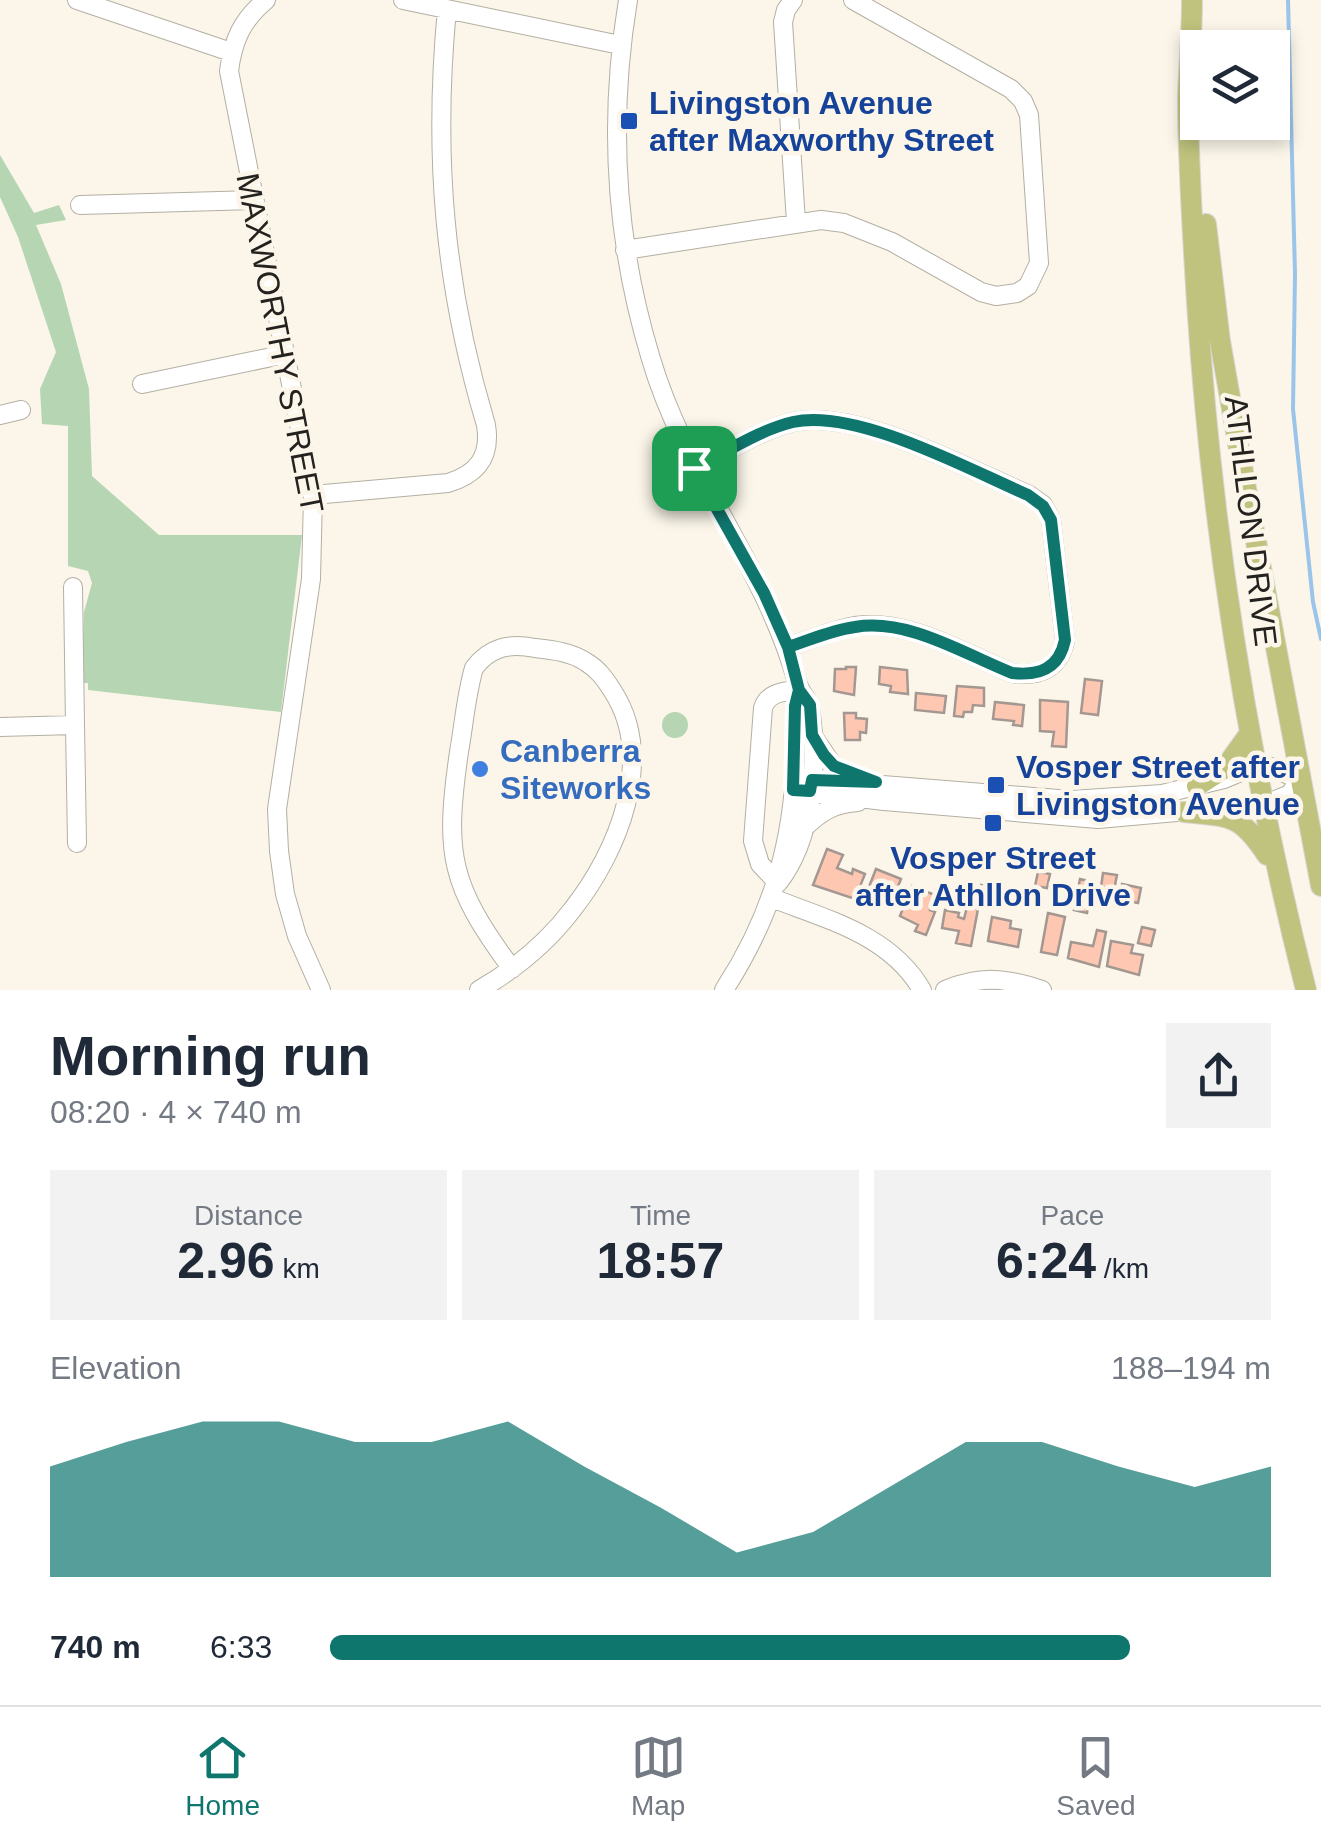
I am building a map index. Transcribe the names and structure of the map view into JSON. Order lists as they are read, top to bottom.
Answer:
{
  "streets": {
    "main road": ["ATHLLON DRIVE"],
    "street": ["MAXWORTHY STREET"]
  },
  "places": {
    "transit": ["Livingston Avenue after Maxworthy Street", "Vosper Street after Livingston Avenue", "Vosper Street after Athllon Drive"],
    "other": ["Canberra Siteworks"]
  },
  "page": {
    "heading": ["Morning run", "08:20 · 4 × 740 m"],
    "stats": [
      ["Distance", "2.96 km"],
      ["Time", "18:57"],
      ["Pace", "6:24 /km"]
    ],
    "chart": ["Elevation", "188–194 m"],
    "list": [
      {
        "name": "740 m",
        "note": "6:33"
      }
    ],
    "tabs": ["Home", "Map", "Saved"]
  }
}
